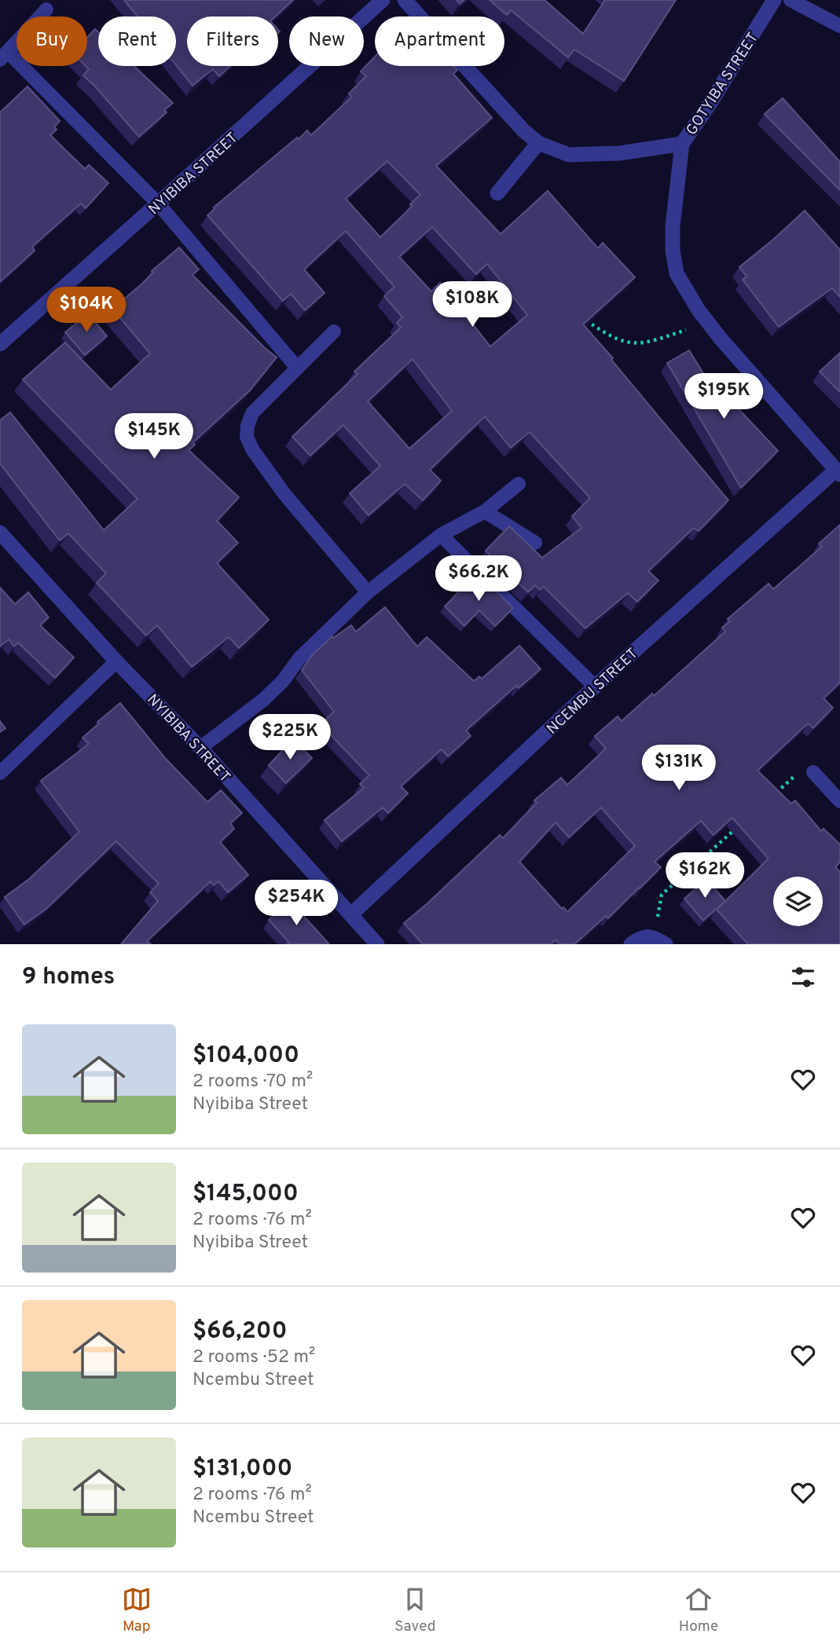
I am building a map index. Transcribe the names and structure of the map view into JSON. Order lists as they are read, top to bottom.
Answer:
{
  "streets": {
    "street": ["GOTYIBA STREET", "NYIBIBA STREET", "NCEMBU STREET"]
  },
  "crossings": [
    ["GOTYIBA STREET", "NCEMBU STREET"],
    ["NYIBIBA STREET", "NCEMBU STREET"]
  ],
  "page": {
    "chip": [
      "Buy",
      "Rent",
      "Filters",
      "New",
      "Apartment"
    ],
    "price": [
      "$108K",
      "$104K",
      "$195K",
      "$145K",
      "$66.2K",
      "$225K",
      "$131K",
      "$162K",
      "$254K"
    ],
    "heading": "9 homes",
    "list": [
      {
        "name": "$104,000",
        "note": "2 rooms · 70 m² · Nyibiba Street"
      },
      {
        "name": "$145,000",
        "note": "2 rooms · 76 m² · Nyibiba Street"
      },
      {
        "name": "$66,200",
        "note": "2 rooms · 52 m² · Ncembu Street"
      },
      {
        "name": "$131,000",
        "note": "2 rooms · 76 m² · Ncembu Street"
      }
    ],
    "tabs": ["Map", "Saved", "Home"]
  }
}
